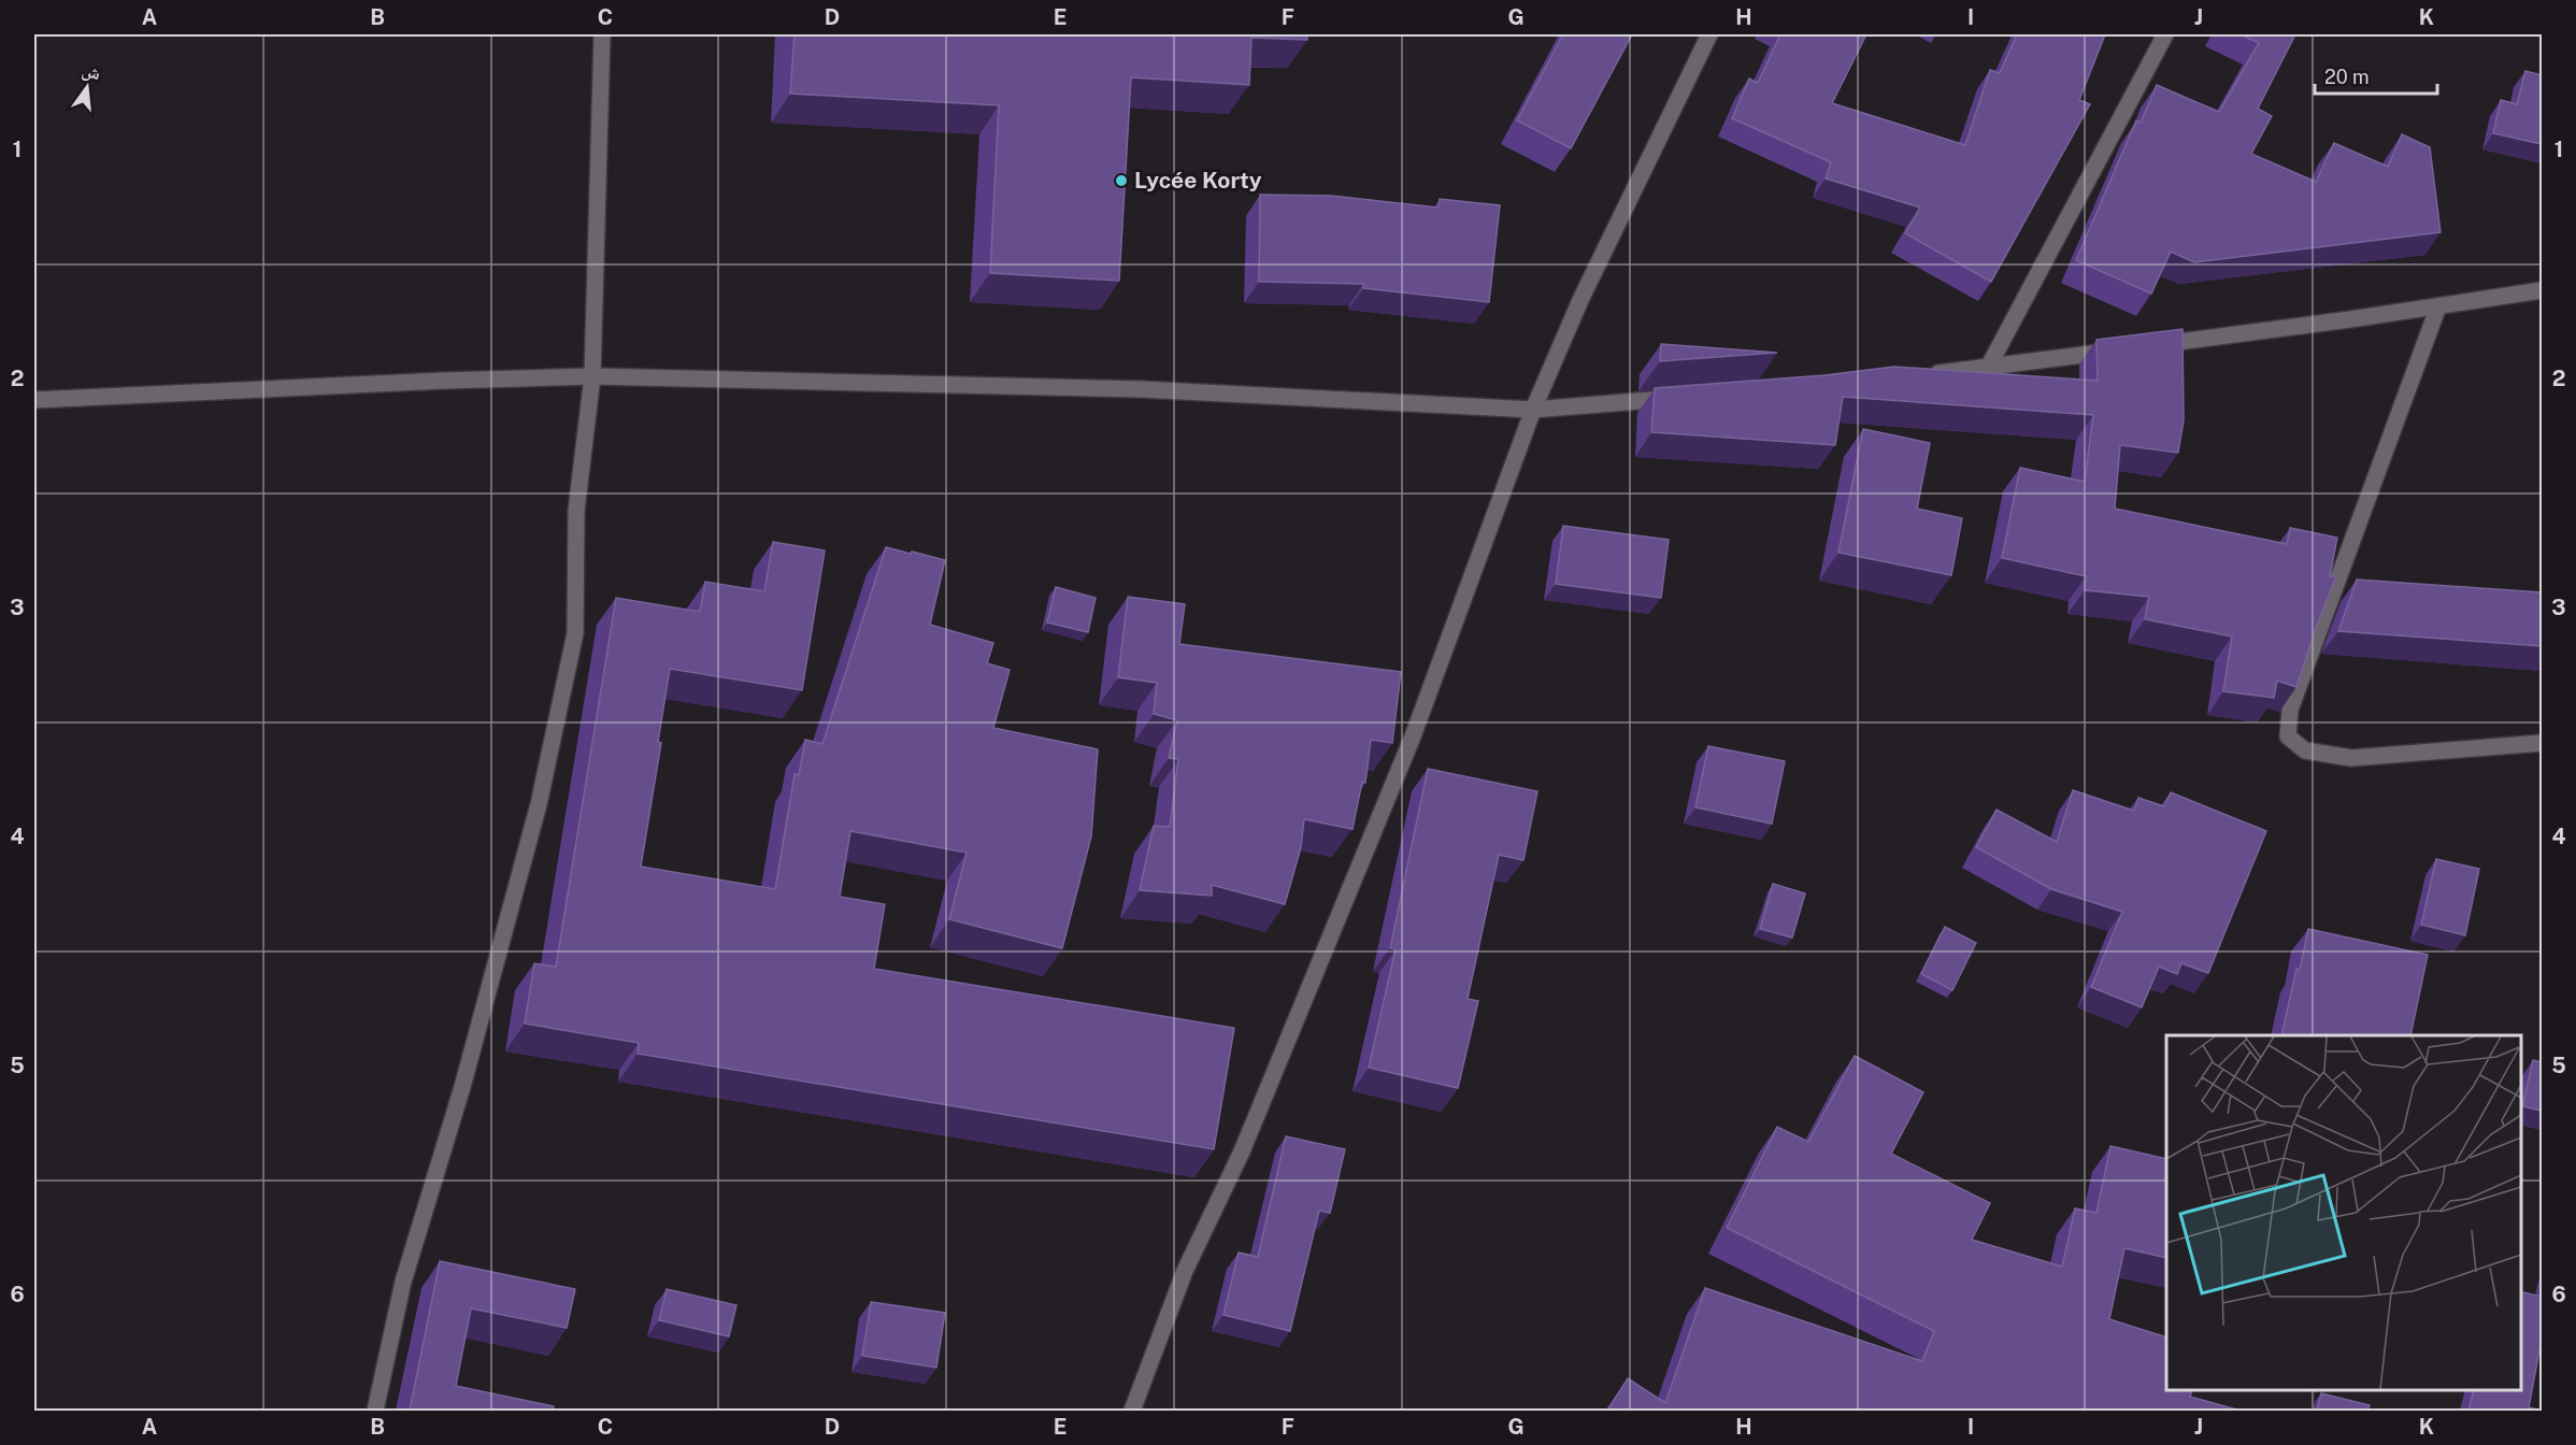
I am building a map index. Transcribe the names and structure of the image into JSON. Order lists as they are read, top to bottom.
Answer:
{
  "places": ["Lycée Korty"],
  "scale_bar": "20 m",
  "north": "top",
  "grid": {
    "columns": [
      "A",
      "B",
      "C",
      "D",
      "E",
      "F",
      "G",
      "H",
      "I",
      "J",
      "K"
    ],
    "rows": [
      "1",
      "2",
      "3",
      "4",
      "5",
      "6"
    ]
  }
}
